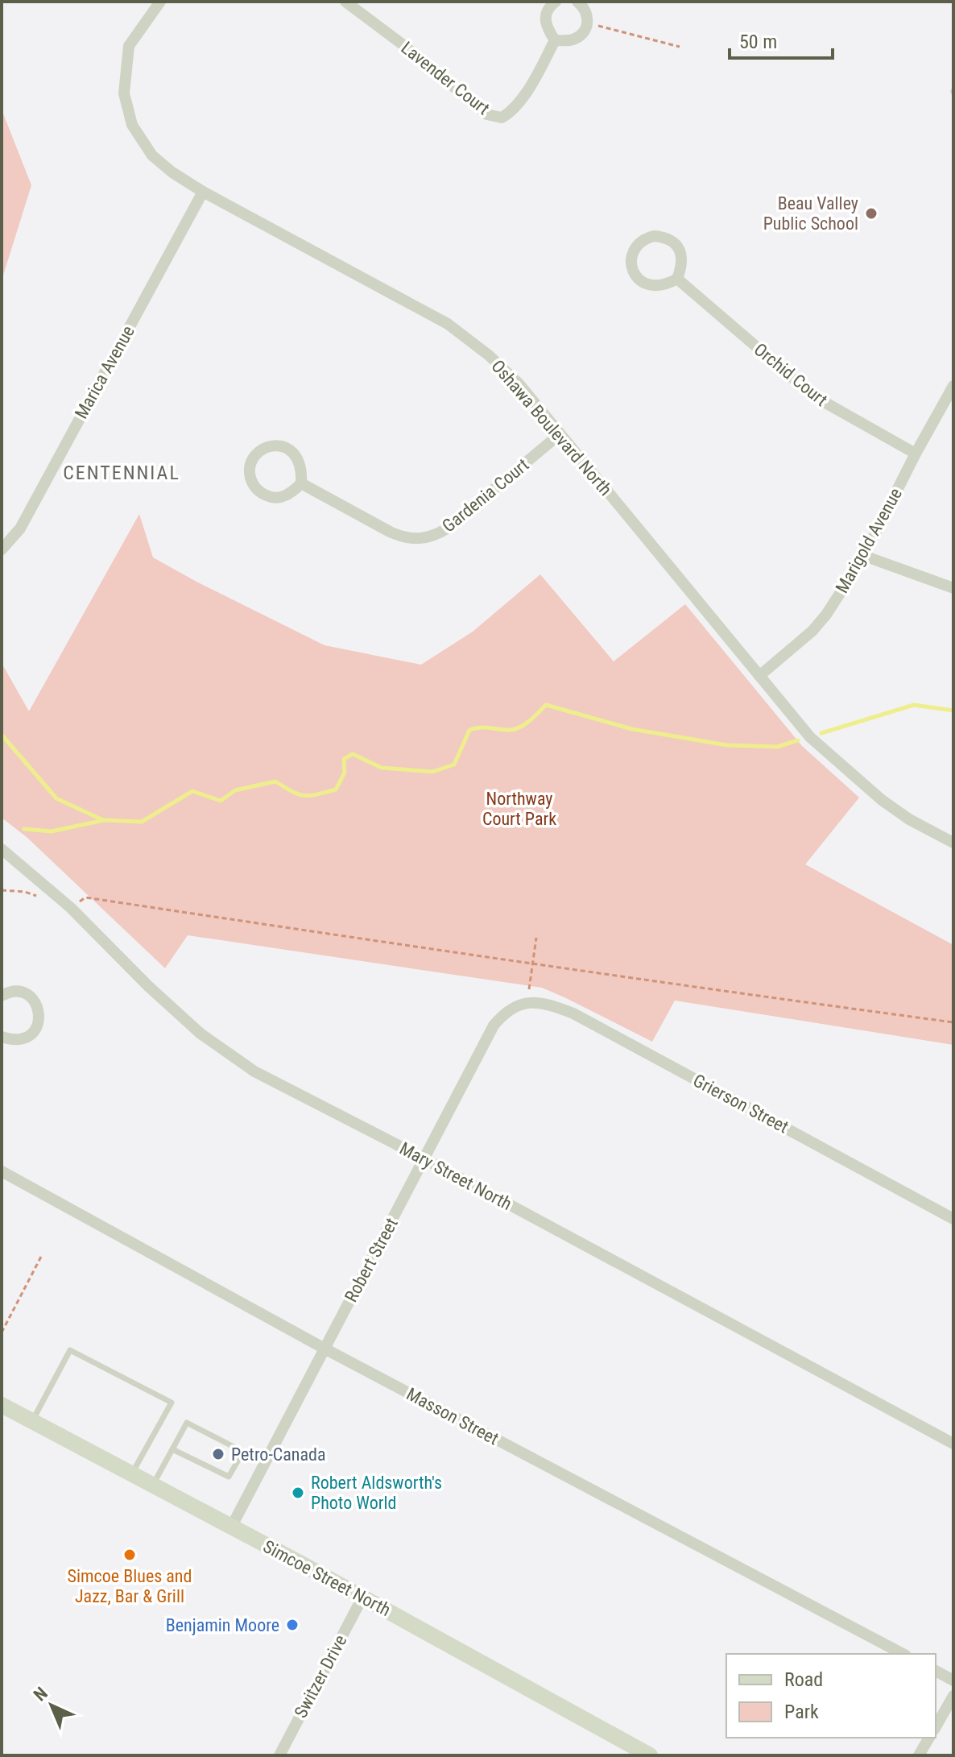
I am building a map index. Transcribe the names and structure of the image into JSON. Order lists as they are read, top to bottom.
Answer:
{
  "streets": {
    "main road": ["Simcoe Street North"],
    "street": [
      "Lavender Court",
      "Marica Avenue",
      "Orchid Court",
      "Oshawa Boulevard North",
      "Gardenia Court",
      "Marigold Avenue",
      "Grierson Street",
      "Mary Street North",
      "Robert Street",
      "Masson Street",
      "Switzer Drive"
    ]
  },
  "crossings": [
    ["Marica Avenue", "Oshawa Boulevard North"],
    ["Orchid Court", "Marigold Avenue"],
    ["Oshawa Boulevard North", "Gardenia Court"],
    ["Oshawa Boulevard North", "Marigold Avenue"],
    ["Grierson Street", "Robert Street"],
    ["Mary Street North", "Robert Street"],
    ["Robert Street", "Masson Street"],
    ["Robert Street", "Simcoe Street North"],
    ["Simcoe Street North", "Switzer Drive"]
  ],
  "districts": ["CENTENNIAL"],
  "parks": ["Northway Court Park"],
  "places": [
    "Beau Valley Public School",
    "Petro-Canada",
    "Robert Aldsworth's Photo World",
    "Simcoe Blues and Jazz, Bar & Grill",
    "Benjamin Moore"
  ],
  "legend": ["Road", "Park"],
  "scale_bar": "50 m",
  "north": "top left"
}
